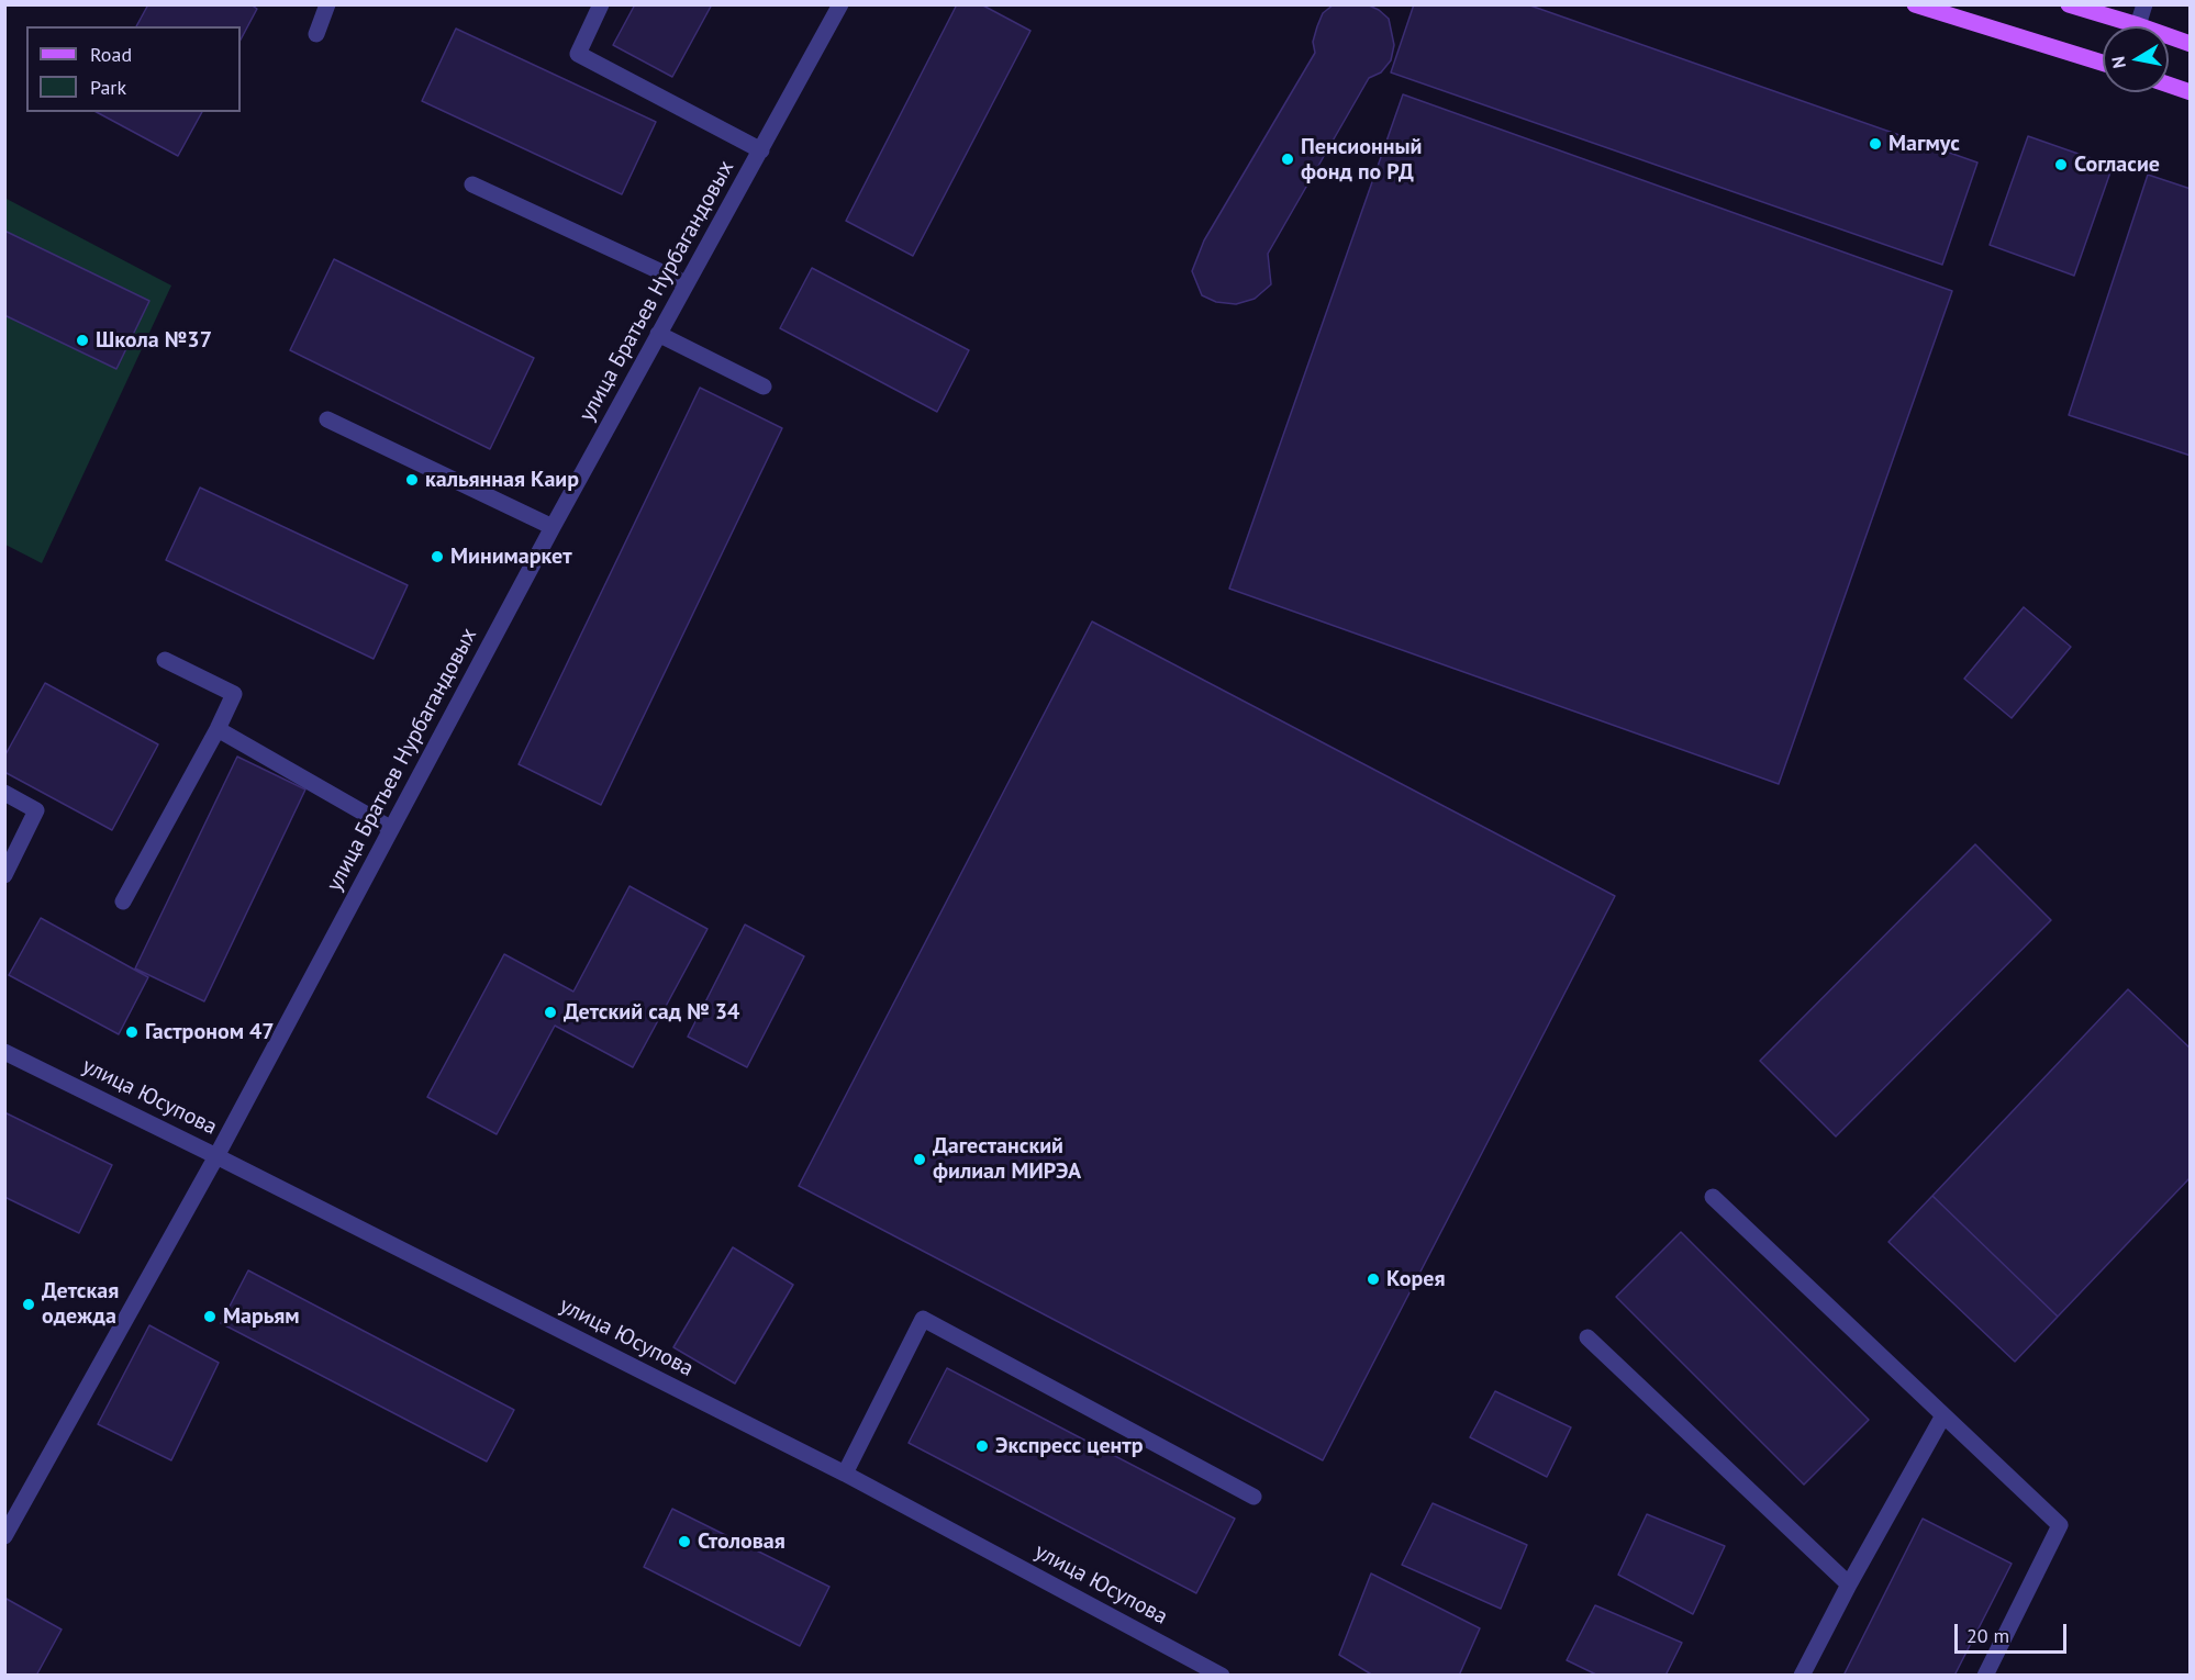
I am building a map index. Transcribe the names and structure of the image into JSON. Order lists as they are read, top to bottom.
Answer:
{
  "streets": {
    "street": ["улица Братьев Нурбагандовых", "улица Юсупова"]
  },
  "crossings": [
    ["улица Братьев Нурбагандовых", "улица Юсупова"]
  ],
  "places": [
    "Магмус",
    "Пенсионный фонд по РД",
    "Согласие",
    "Школа №37",
    "кальянная Каир",
    "Минимаркет",
    "Детский сад № 34",
    "Гастроном 47",
    "Дагестанский филиал МИРЭА",
    "Корея",
    "Детская одежда",
    "Марьям",
    "Экспресс центр",
    "Столовая"
  ],
  "legend": ["Road", "Park"],
  "scale_bar": "20 m",
  "north": "left"
}
